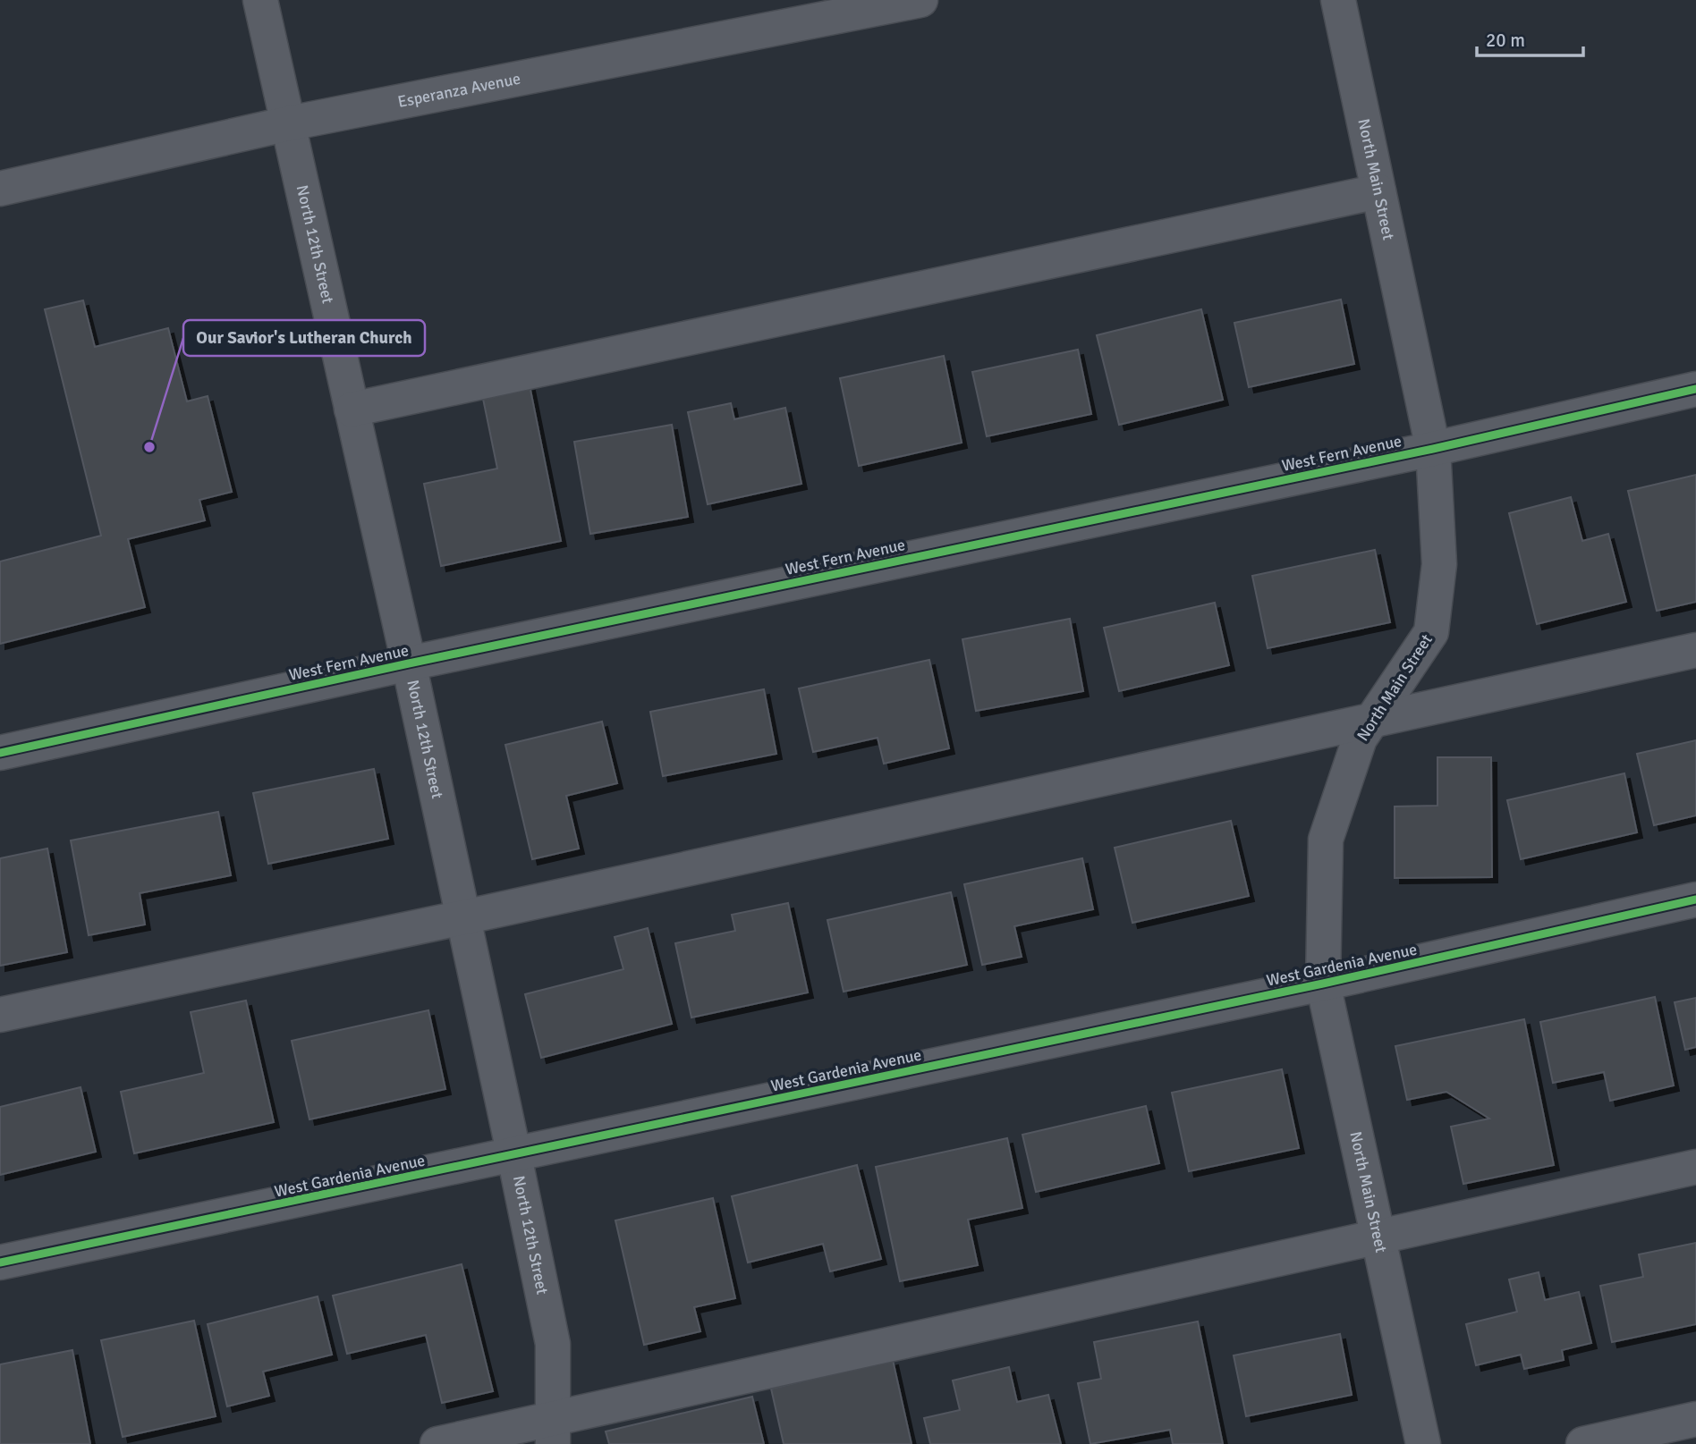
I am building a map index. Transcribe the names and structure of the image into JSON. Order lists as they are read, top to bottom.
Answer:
{
  "streets": {
    "street": [
      "Esperanza Avenue",
      "North Main Street",
      "North 12th Street",
      "West Fern Avenue",
      "West Gardenia Avenue"
    ]
  },
  "crossings": [
    ["Esperanza Avenue", "North 12th Street"],
    ["North Main Street", "West Fern Avenue"],
    ["North Main Street", "West Gardenia Avenue"],
    ["North 12th Street", "West Fern Avenue"],
    ["North 12th Street", "West Gardenia Avenue"]
  ],
  "places": ["Our Savior's Lutheran Church"],
  "scale_bar": "20 m"
}
